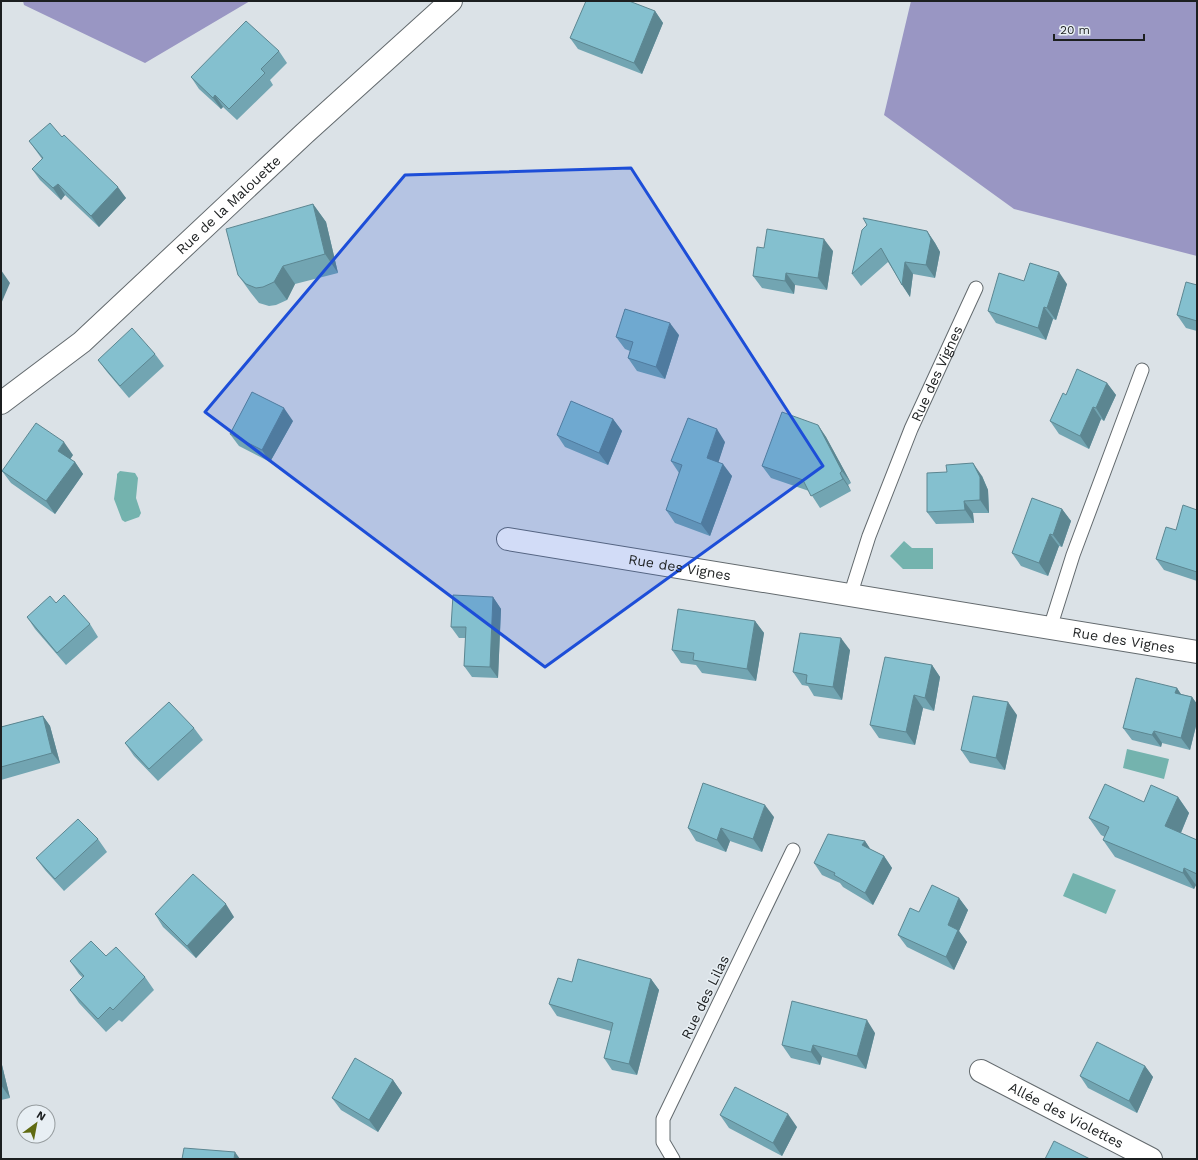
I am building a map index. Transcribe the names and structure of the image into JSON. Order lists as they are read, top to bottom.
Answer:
{
  "streets": {
    "street": ["Rue de la Malouette", "Rue des Vignes", "Allée des Violettes"],
    "lane": ["Rue des Lilas"]
  },
  "scale_bar": "20 m",
  "north": "top right"
}
